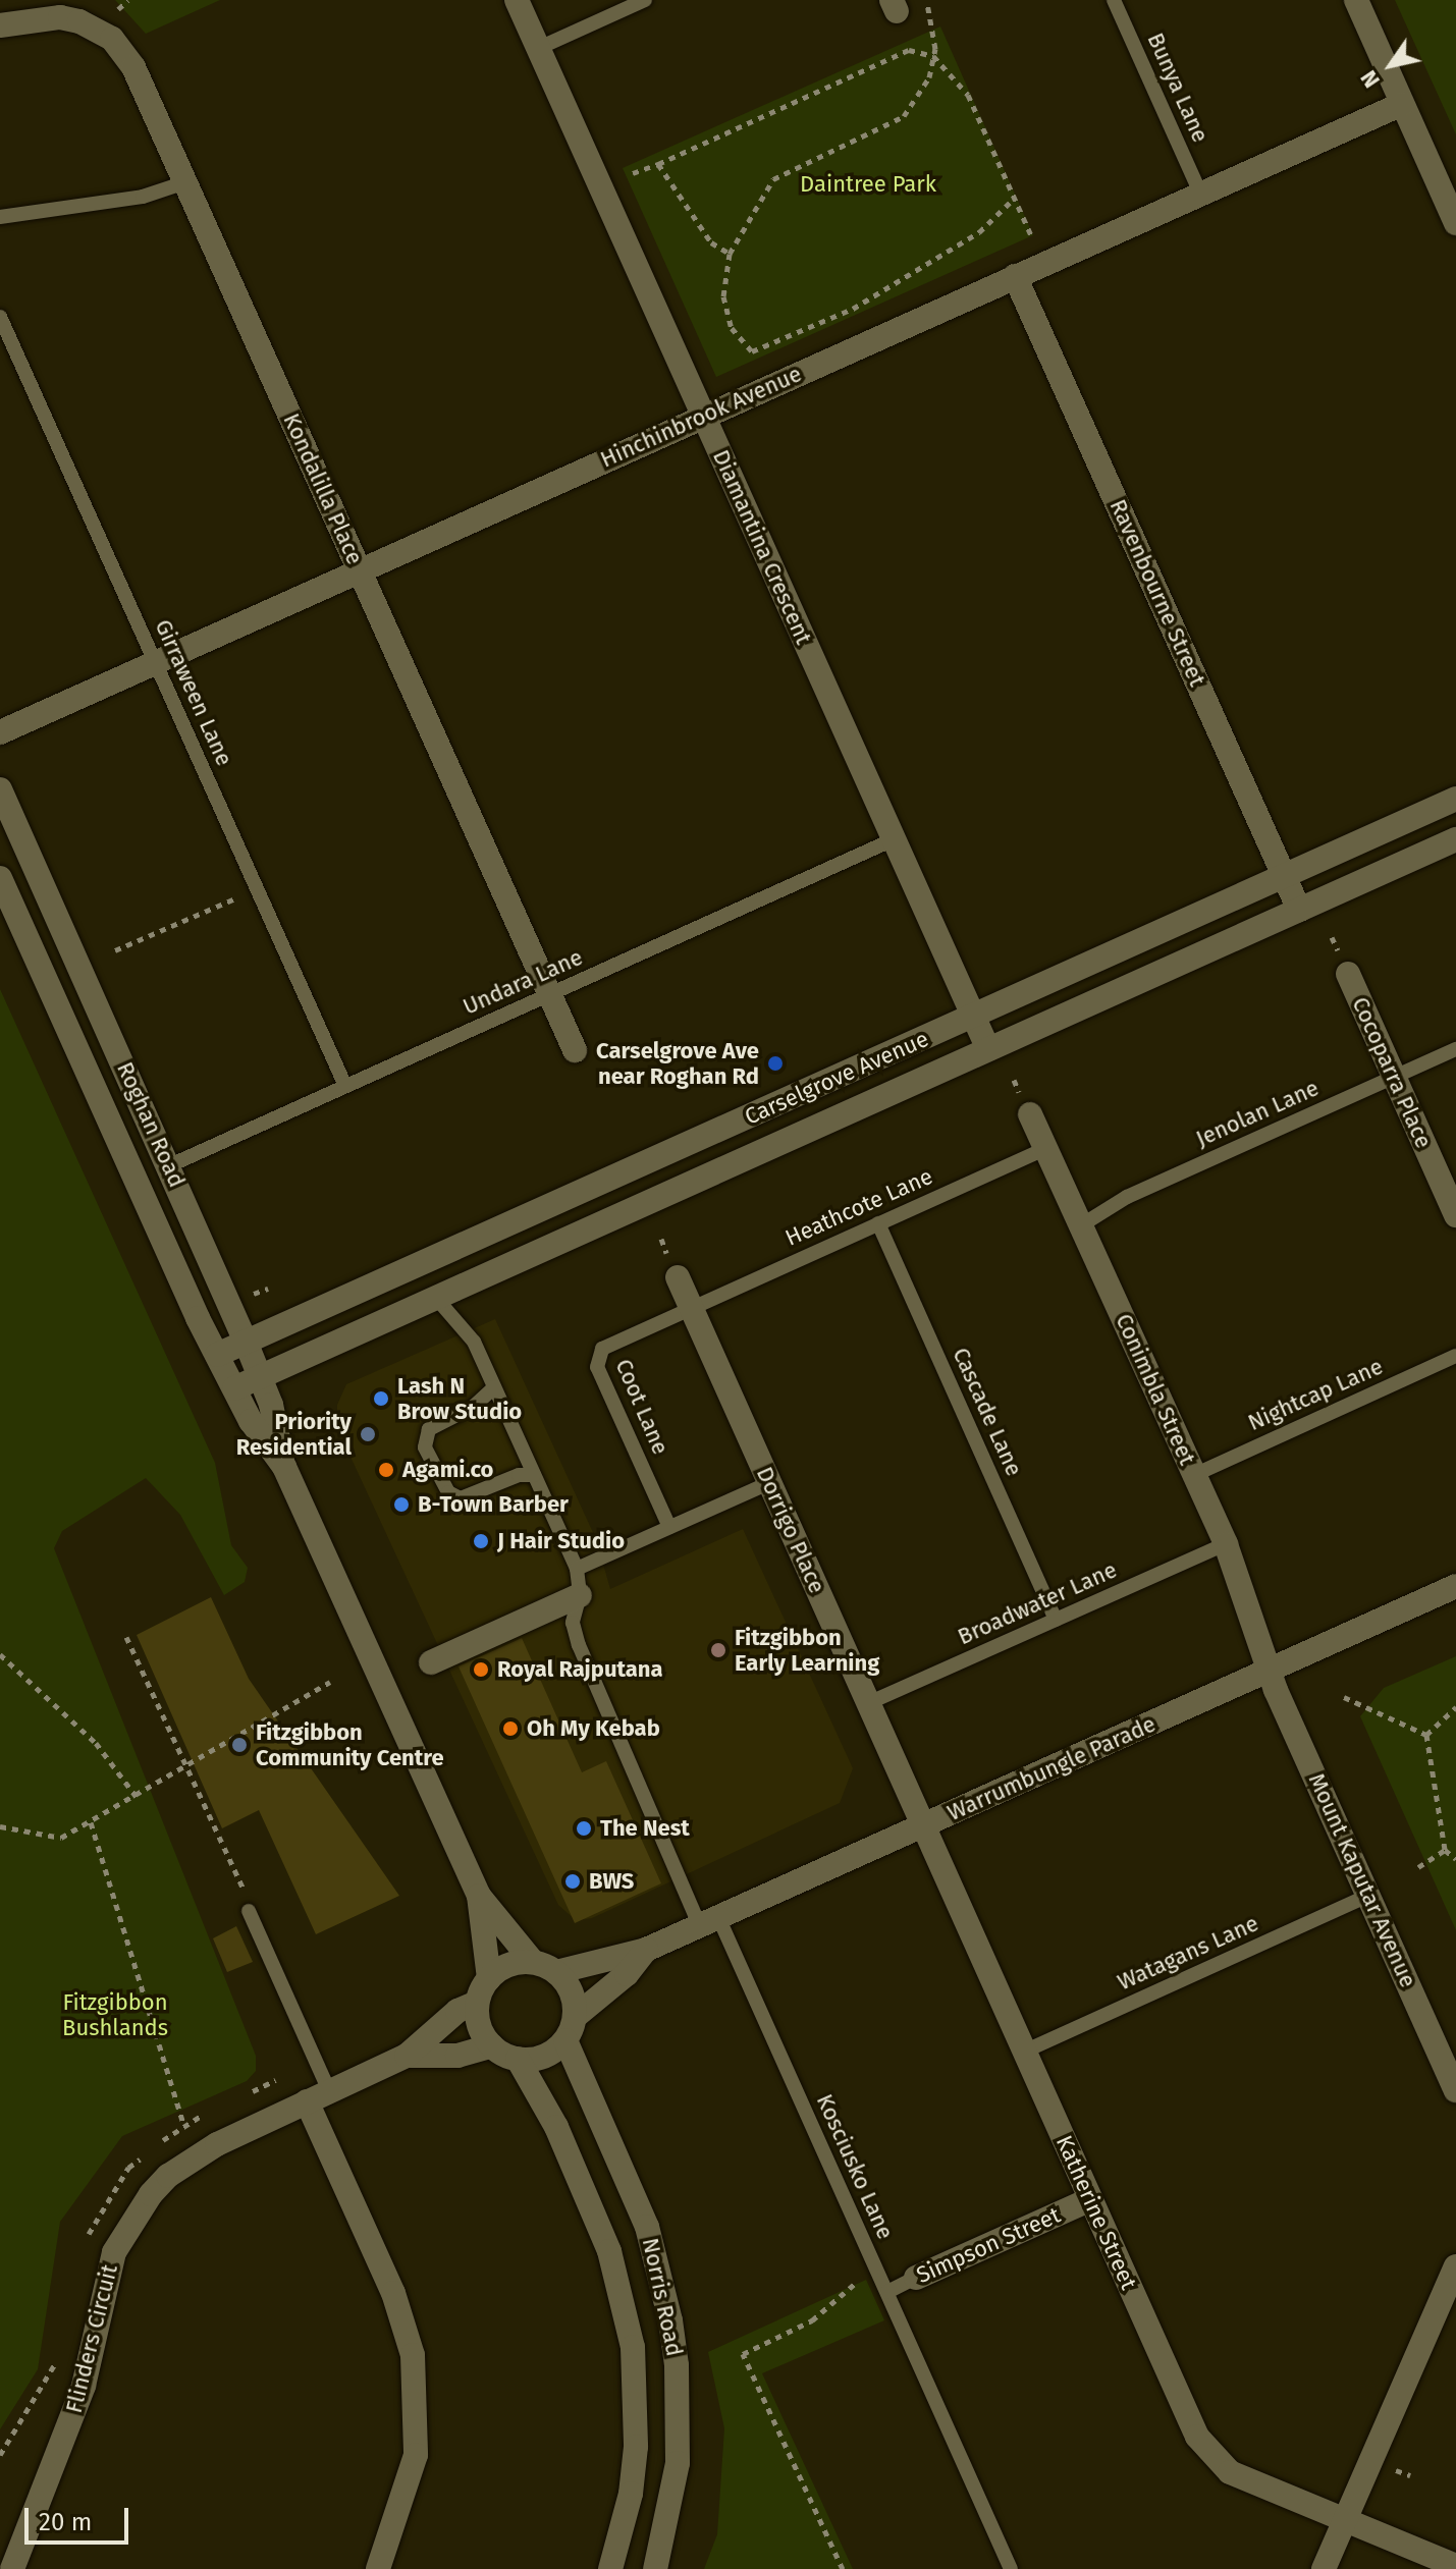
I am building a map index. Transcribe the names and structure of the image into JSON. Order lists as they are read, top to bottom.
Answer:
{
  "streets": {
    "street": [
      "Hinchinbrook Avenue",
      "Kondalilla Place",
      "Diamantina Crescent",
      "Ravenbourne Street",
      "Cocoparra Place",
      "Carselgrove Avenue",
      "Roghan Road",
      "Conimbla Street",
      "Dorrigo Place",
      "Warrumbungle Parade",
      "Mount Kaputar Avenue",
      "Katherine Street",
      "Simpson Street",
      "Norris Road",
      "Flinders Circuit"
    ],
    "lane": [
      "Bunya Lane",
      "Girraween Lane",
      "Undara Lane",
      "Jenolan Lane",
      "Heathcote Lane",
      "Nightcap Lane",
      "Coot Lane",
      "Cascade Lane",
      "Broadwater Lane",
      "Watagans Lane",
      "Kosciusko Lane"
    ]
  },
  "crossings": [
    ["Bunya Lane", "Hinchinbrook Avenue"],
    ["Hinchinbrook Avenue", "Kondalilla Place"],
    ["Hinchinbrook Avenue", "Diamantina Crescent"],
    ["Hinchinbrook Avenue", "Ravenbourne Street"],
    ["Hinchinbrook Avenue", "Girraween Lane"],
    ["Kondalilla Place", "Undara Lane"],
    ["Diamantina Crescent", "Undara Lane"],
    ["Diamantina Crescent", "Carselgrove Avenue"],
    ["Ravenbourne Street", "Carselgrove Avenue"],
    ["Girraween Lane", "Undara Lane"],
    ["Undara Lane", "Roghan Road"],
    ["Cocoparra Place", "Jenolan Lane"],
    ["Carselgrove Avenue", "Roghan Road"],
    ["Carselgrove Avenue", "Kosciusko Lane"],
    ["Jenolan Lane", "Conimbla Street"],
    ["Roghan Road", "Warrumbungle Parade"],
    ["Roghan Road", "Norris Road"],
    ["Roghan Road", "Flinders Circuit"],
    ["Heathcote Lane", "Conimbla Street"],
    ["Heathcote Lane", "Coot Lane"],
    ["Heathcote Lane", "Cascade Lane"],
    ["Heathcote Lane", "Dorrigo Place"],
    ["Conimbla Street", "Nightcap Lane"],
    ["Conimbla Street", "Broadwater Lane"],
    ["Conimbla Street", "Warrumbungle Parade"],
    ["Conimbla Street", "Mount Kaputar Avenue"],
    ["Coot Lane", "Dorrigo Place"],
    ["Cascade Lane", "Broadwater Lane"],
    ["Dorrigo Place", "Broadwater Lane"],
    ["Dorrigo Place", "Warrumbungle Parade"],
    ["Dorrigo Place", "Katherine Street"],
    ["Warrumbungle Parade", "Mount Kaputar Avenue"],
    ["Warrumbungle Parade", "Kosciusko Lane"],
    ["Warrumbungle Parade", "Katherine Street"],
    ["Warrumbungle Parade", "Norris Road"],
    ["Warrumbungle Parade", "Flinders Circuit"],
    ["Mount Kaputar Avenue", "Watagans Lane"],
    ["Watagans Lane", "Katherine Street"],
    ["Kosciusko Lane", "Simpson Street"],
    ["Katherine Street", "Simpson Street"],
    ["Norris Road", "Flinders Circuit"]
  ],
  "parks": ["Daintree Park", "Fitzgibbon Bushlands"],
  "places": [
    "Carselgrove Ave near Roghan Rd",
    "Lash N Brow Studio",
    "Priority Residential",
    "Agami.co",
    "B-Town Barber",
    "J Hair Studio",
    "Fitzgibbon Early Learning",
    "Royal Rajputana",
    "Oh My Kebab",
    "Fitzgibbon Community Centre",
    "The Nest",
    "BWS"
  ],
  "scale_bar": "20 m",
  "north": "bottom left"
}
